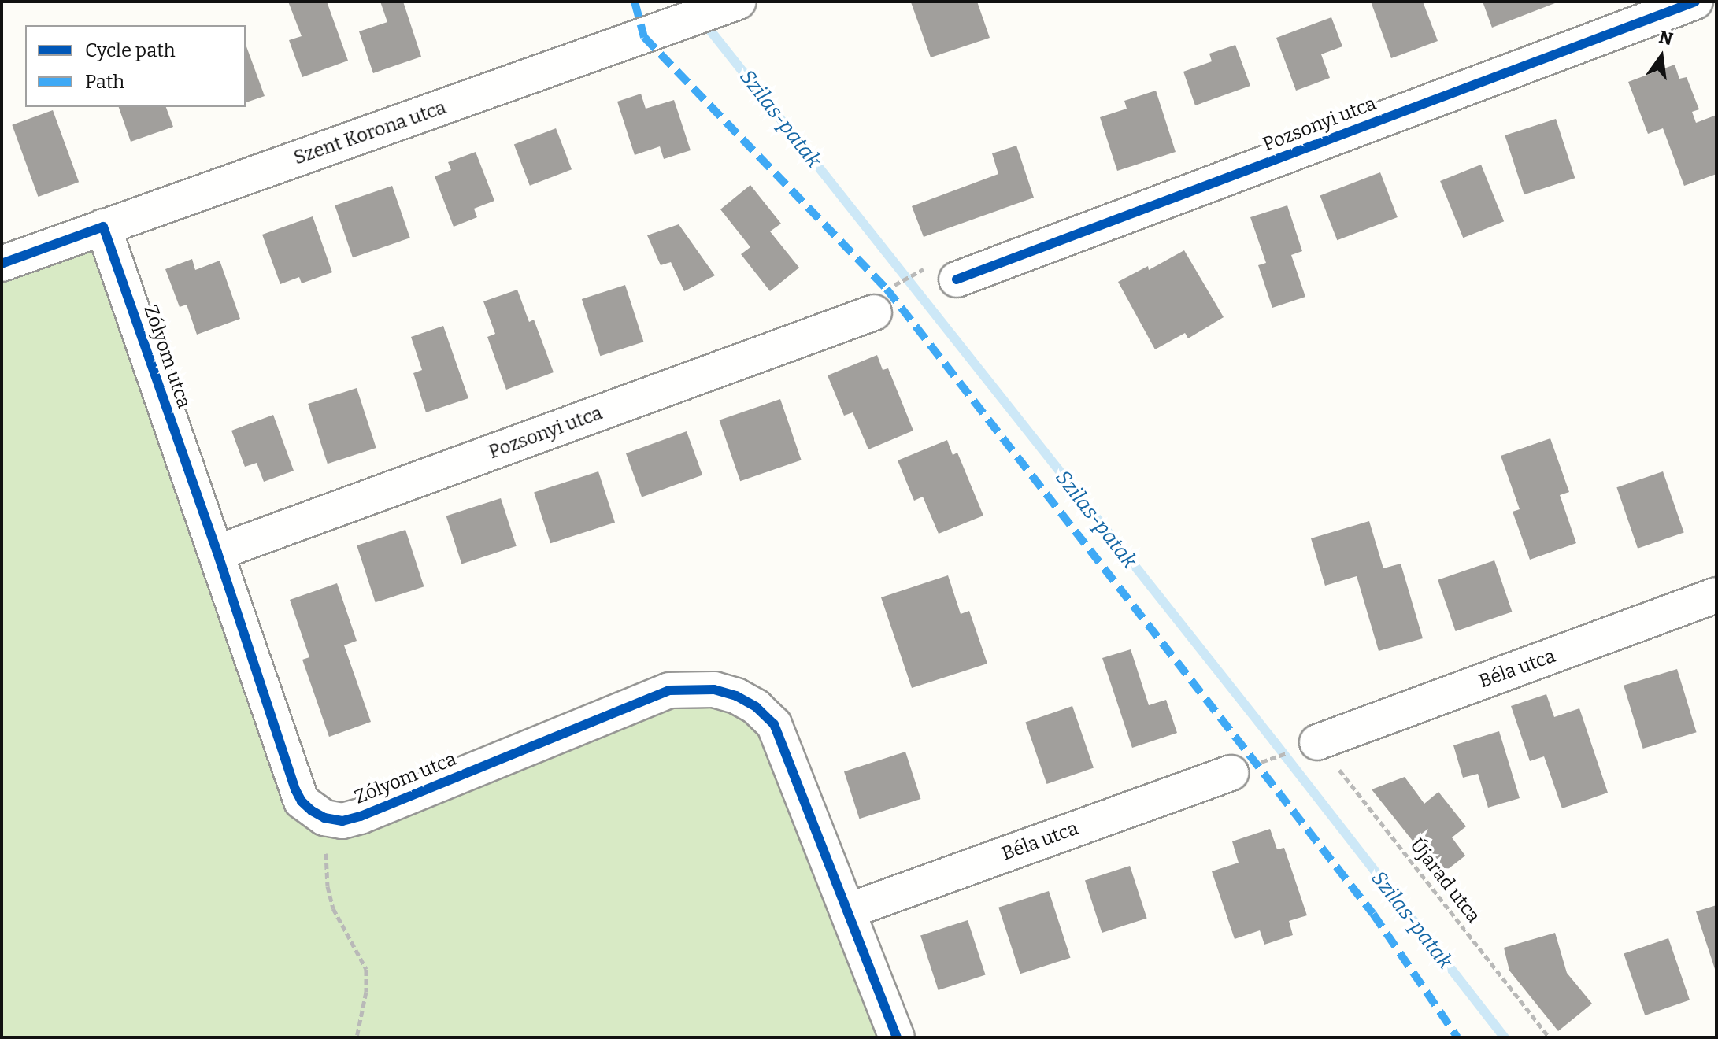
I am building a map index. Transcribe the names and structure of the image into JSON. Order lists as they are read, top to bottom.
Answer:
{
  "streets": {
    "street": [
      "Pozsonyi utca",
      "Szent Korona utca",
      "Zólyom utca",
      "Béla utca"
    ],
    "path": ["Újarad utca"]
  },
  "crossings": [
    ["Pozsonyi utca", "Zólyom utca"],
    ["Szent Korona utca", "Zólyom utca"],
    ["Zólyom utca", "Béla utca"],
    ["Béla utca", "Újarad utca"]
  ],
  "water": ["Szilas-patak"],
  "legend": ["Cycle path", "Path"],
  "north": "top"
}
